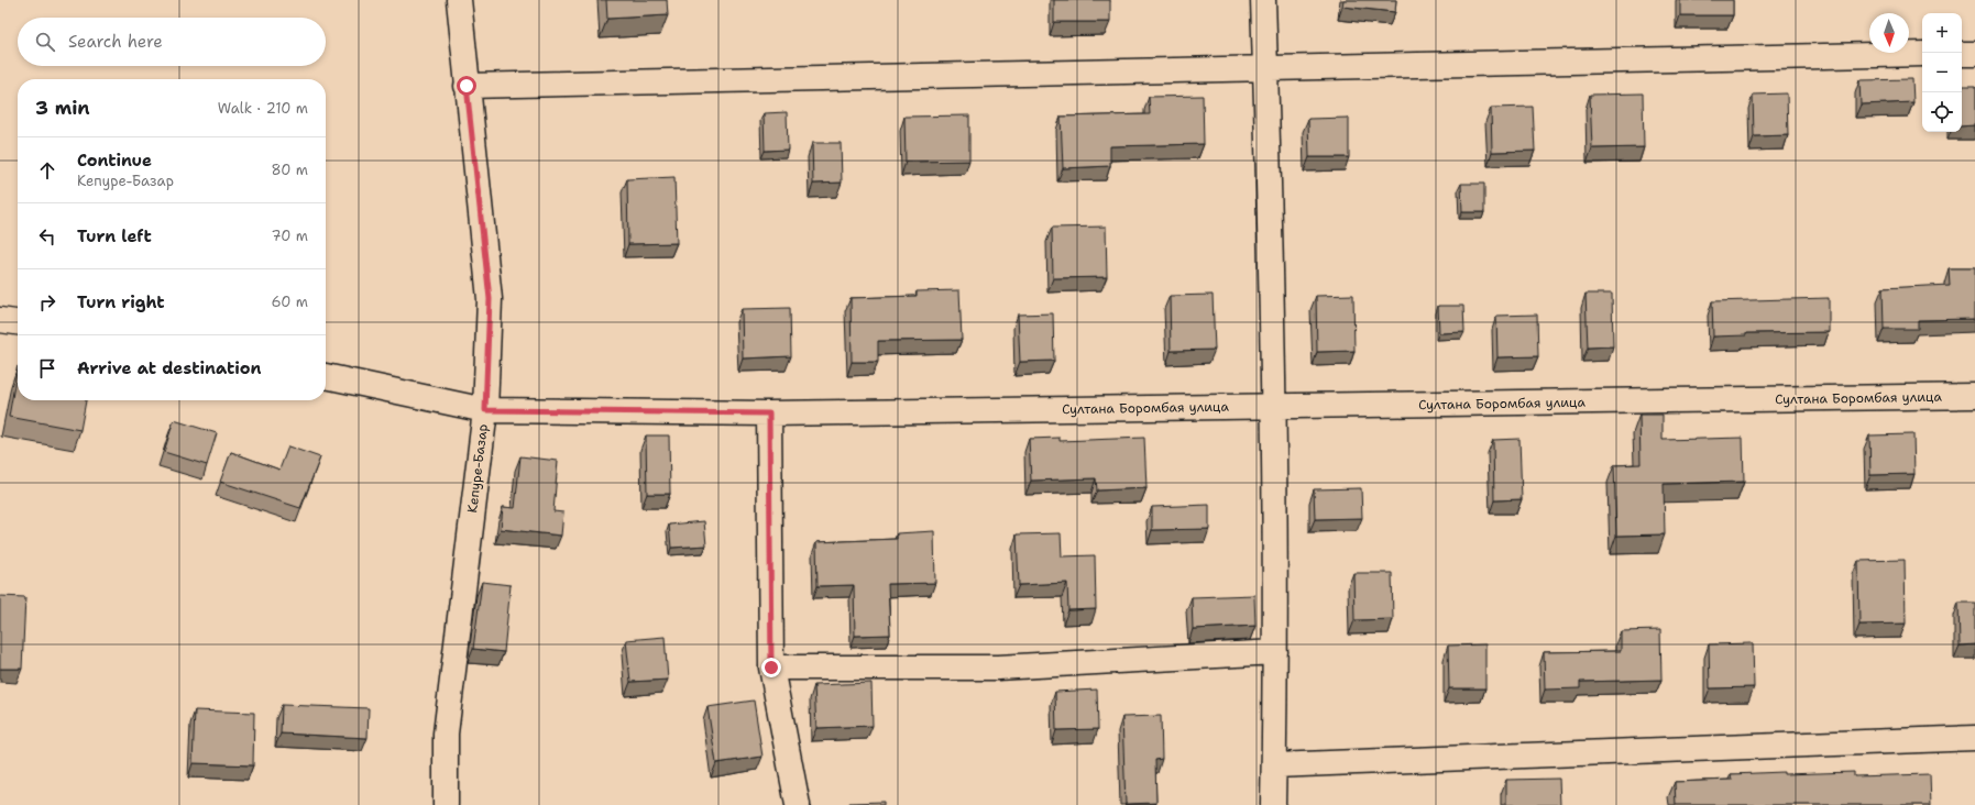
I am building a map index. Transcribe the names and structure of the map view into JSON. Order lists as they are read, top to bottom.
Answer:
{
  "streets": {
    "street": ["Султана Боромбая улица", "Кепуре-Базар"]
  },
  "crossings": [
    ["Султана Боромбая улица", "Кепуре-Базар"]
  ],
  "north": "bottom",
  "page": {
    "map_buttons": ["+", "−"],
    "search": "Search here",
    "heading": ["3 min", "Walk · 210 m"],
    "list": [
      ["Continue", "Кепуре-Базар", "80 m"],
      ["Turn left", "70 m"],
      ["Turn right", "60 m"],
      "Arrive at destination"
    ]
  }
}
